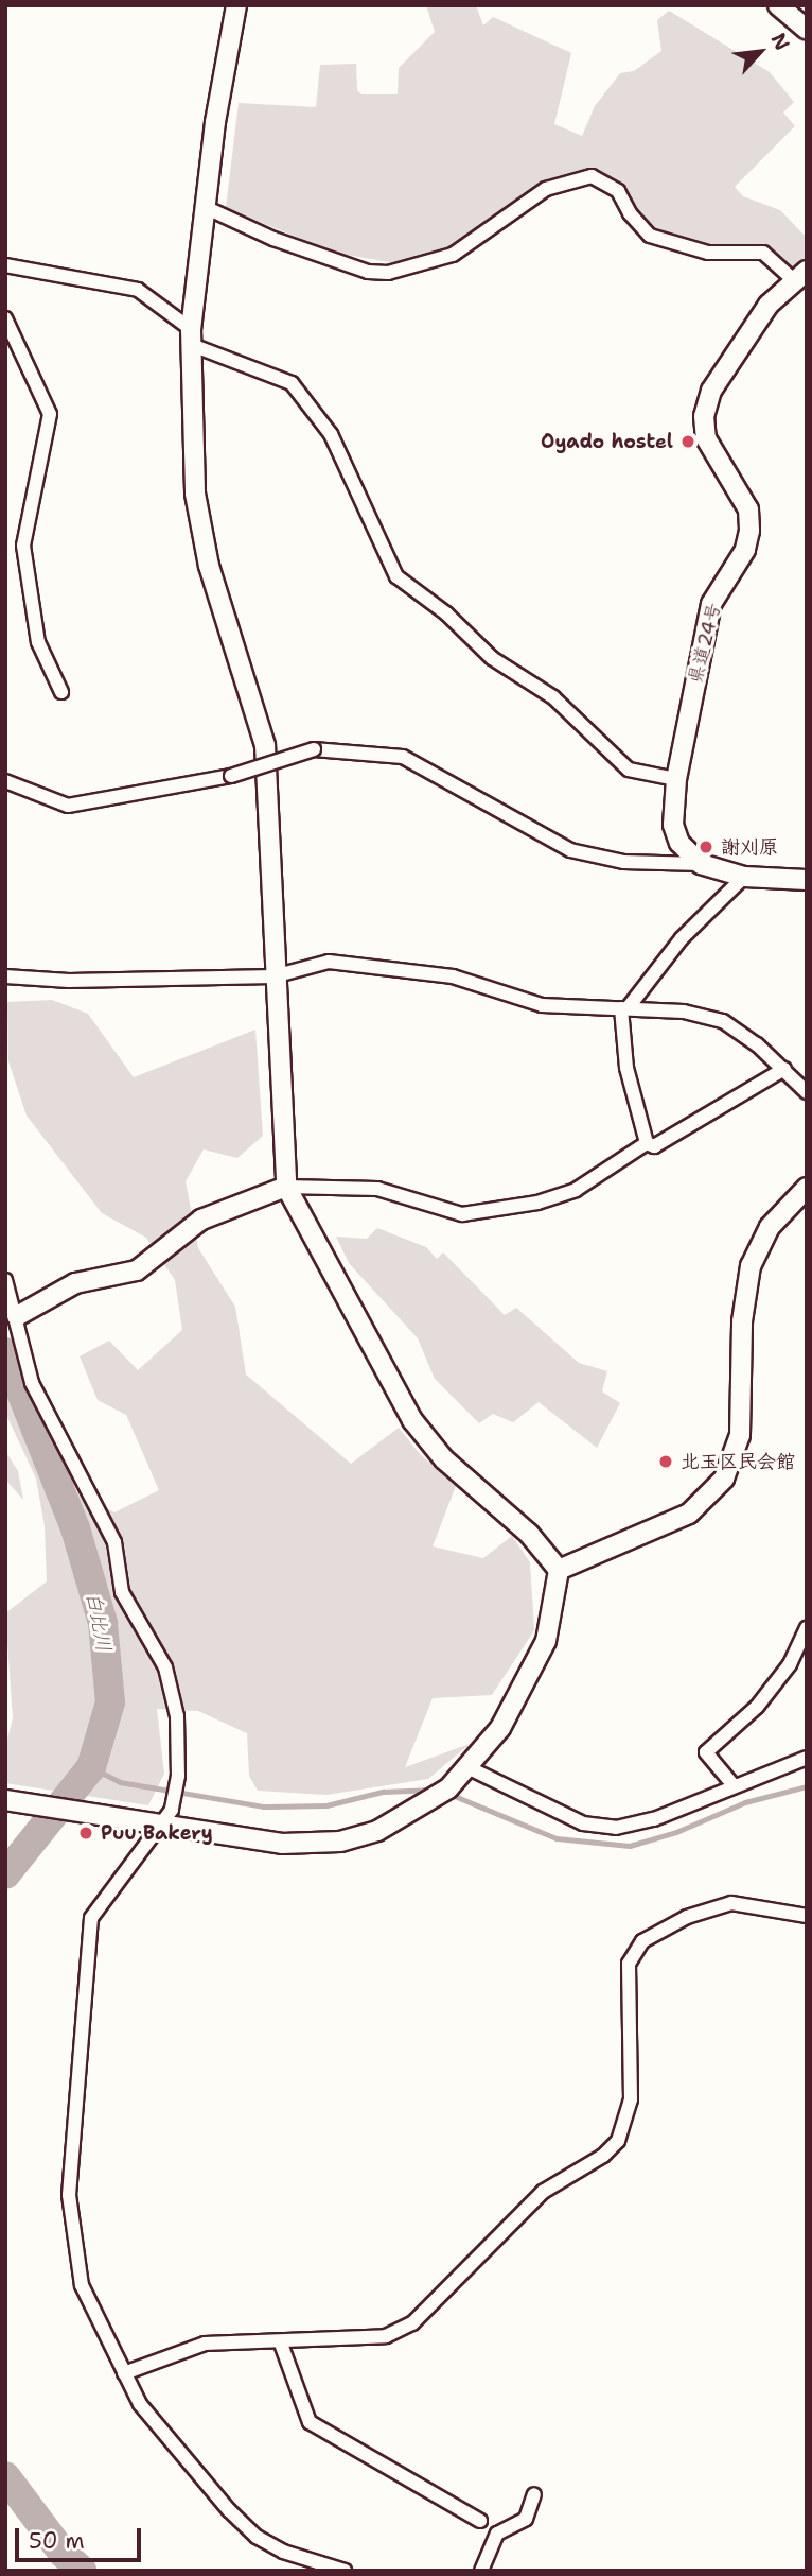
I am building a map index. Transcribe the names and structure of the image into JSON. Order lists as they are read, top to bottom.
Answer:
{
  "streets": {
    "street": ["県道24号"]
  },
  "water": ["白比川"],
  "places": [
    "Oyado hostel",
    "謝刈原",
    "北玉区民会館",
    "Puu Bakery"
  ],
  "scale_bar": "50 m",
  "north": "top right"
}
